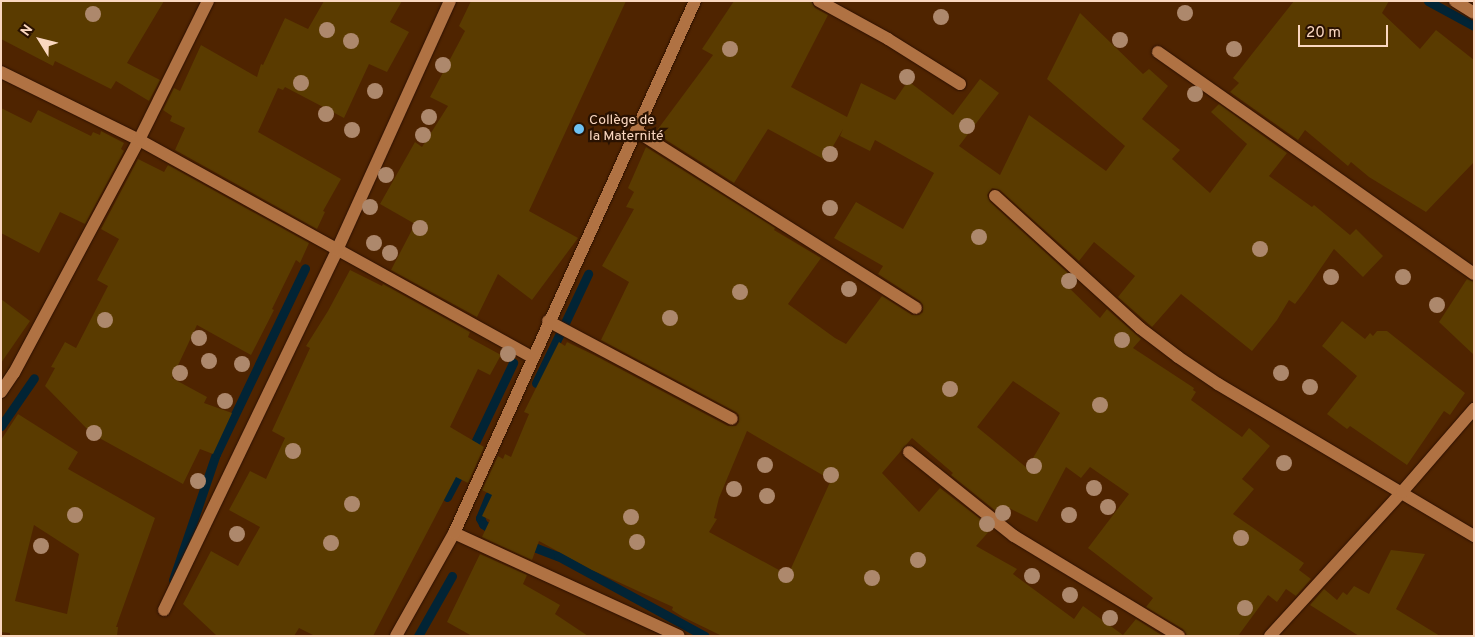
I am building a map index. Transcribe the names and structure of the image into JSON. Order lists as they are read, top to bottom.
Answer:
{
  "places": ["Collège de la Maternité"],
  "scale_bar": "20 m",
  "north": "top left"
}
